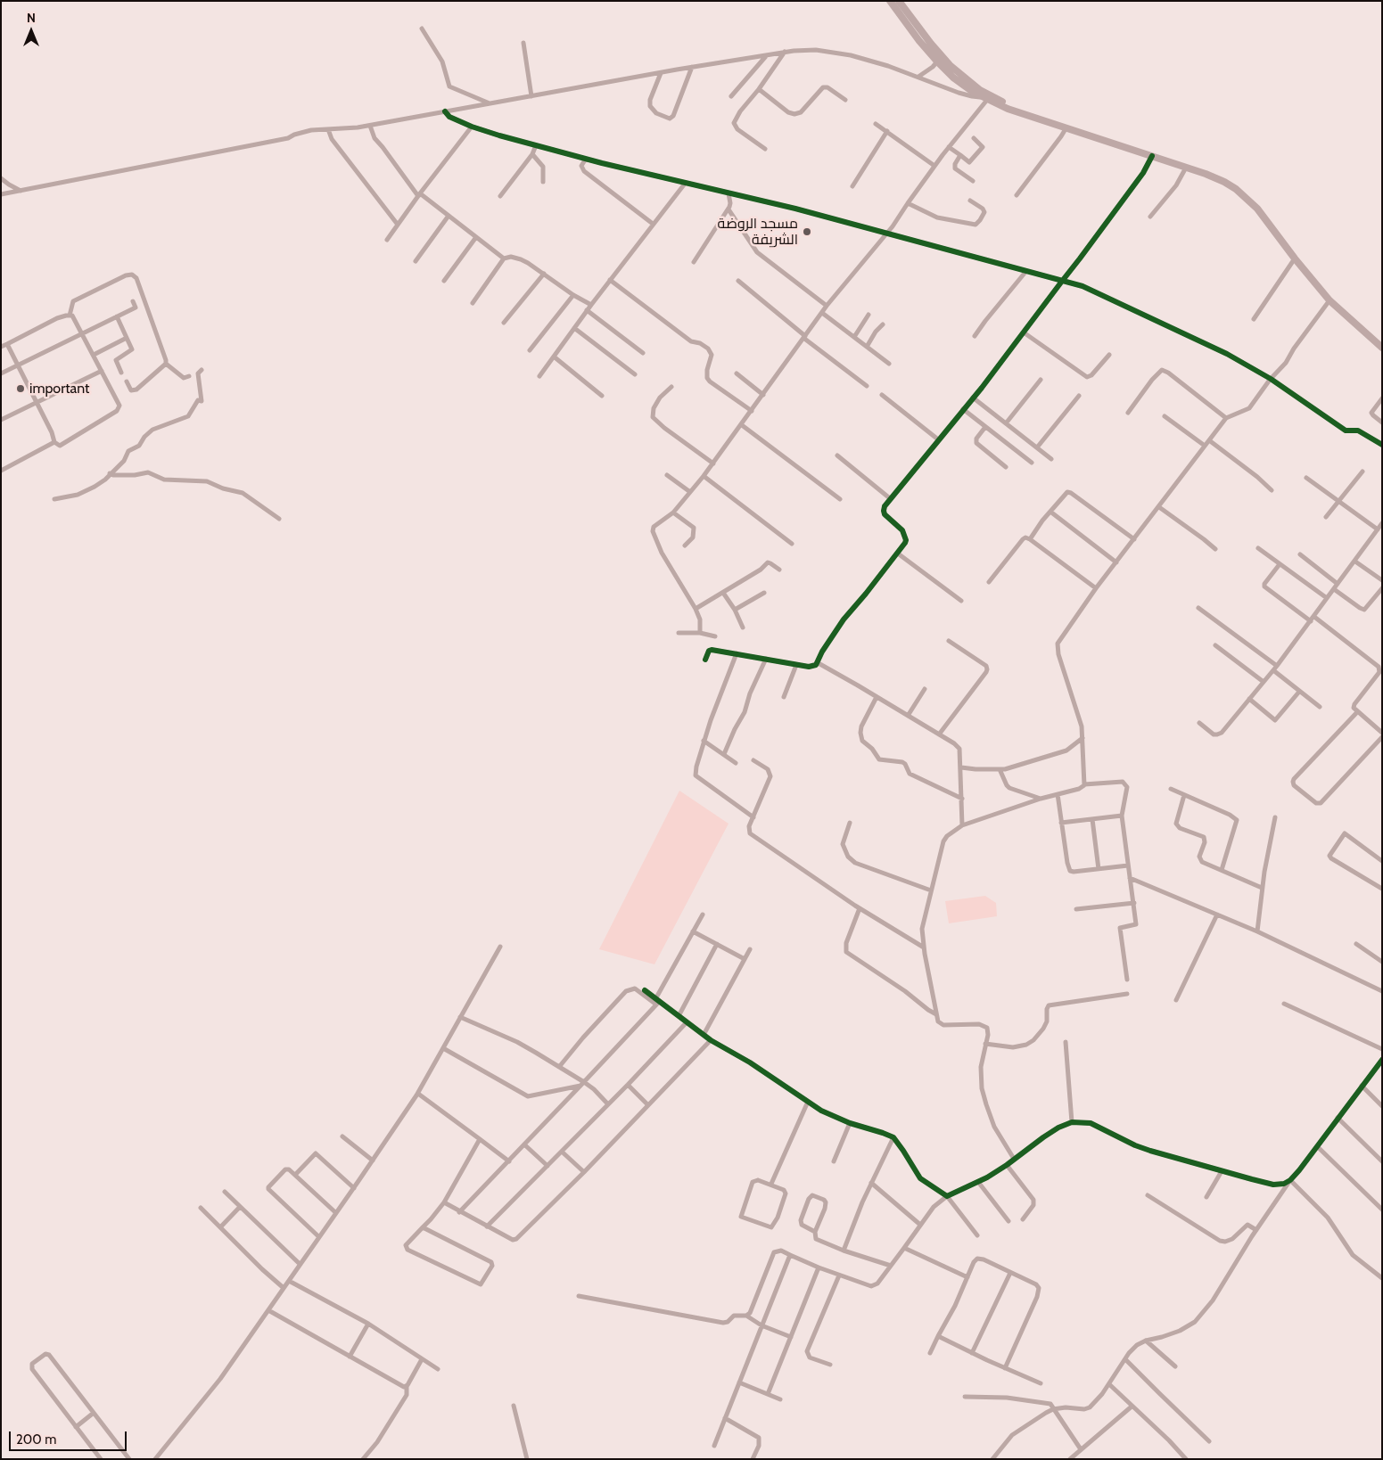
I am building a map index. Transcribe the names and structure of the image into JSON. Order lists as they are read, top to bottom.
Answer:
{
  "places": ["مسجد الروضة الشريفة", "important"],
  "scale_bar": "200 m",
  "north": "top"
}
